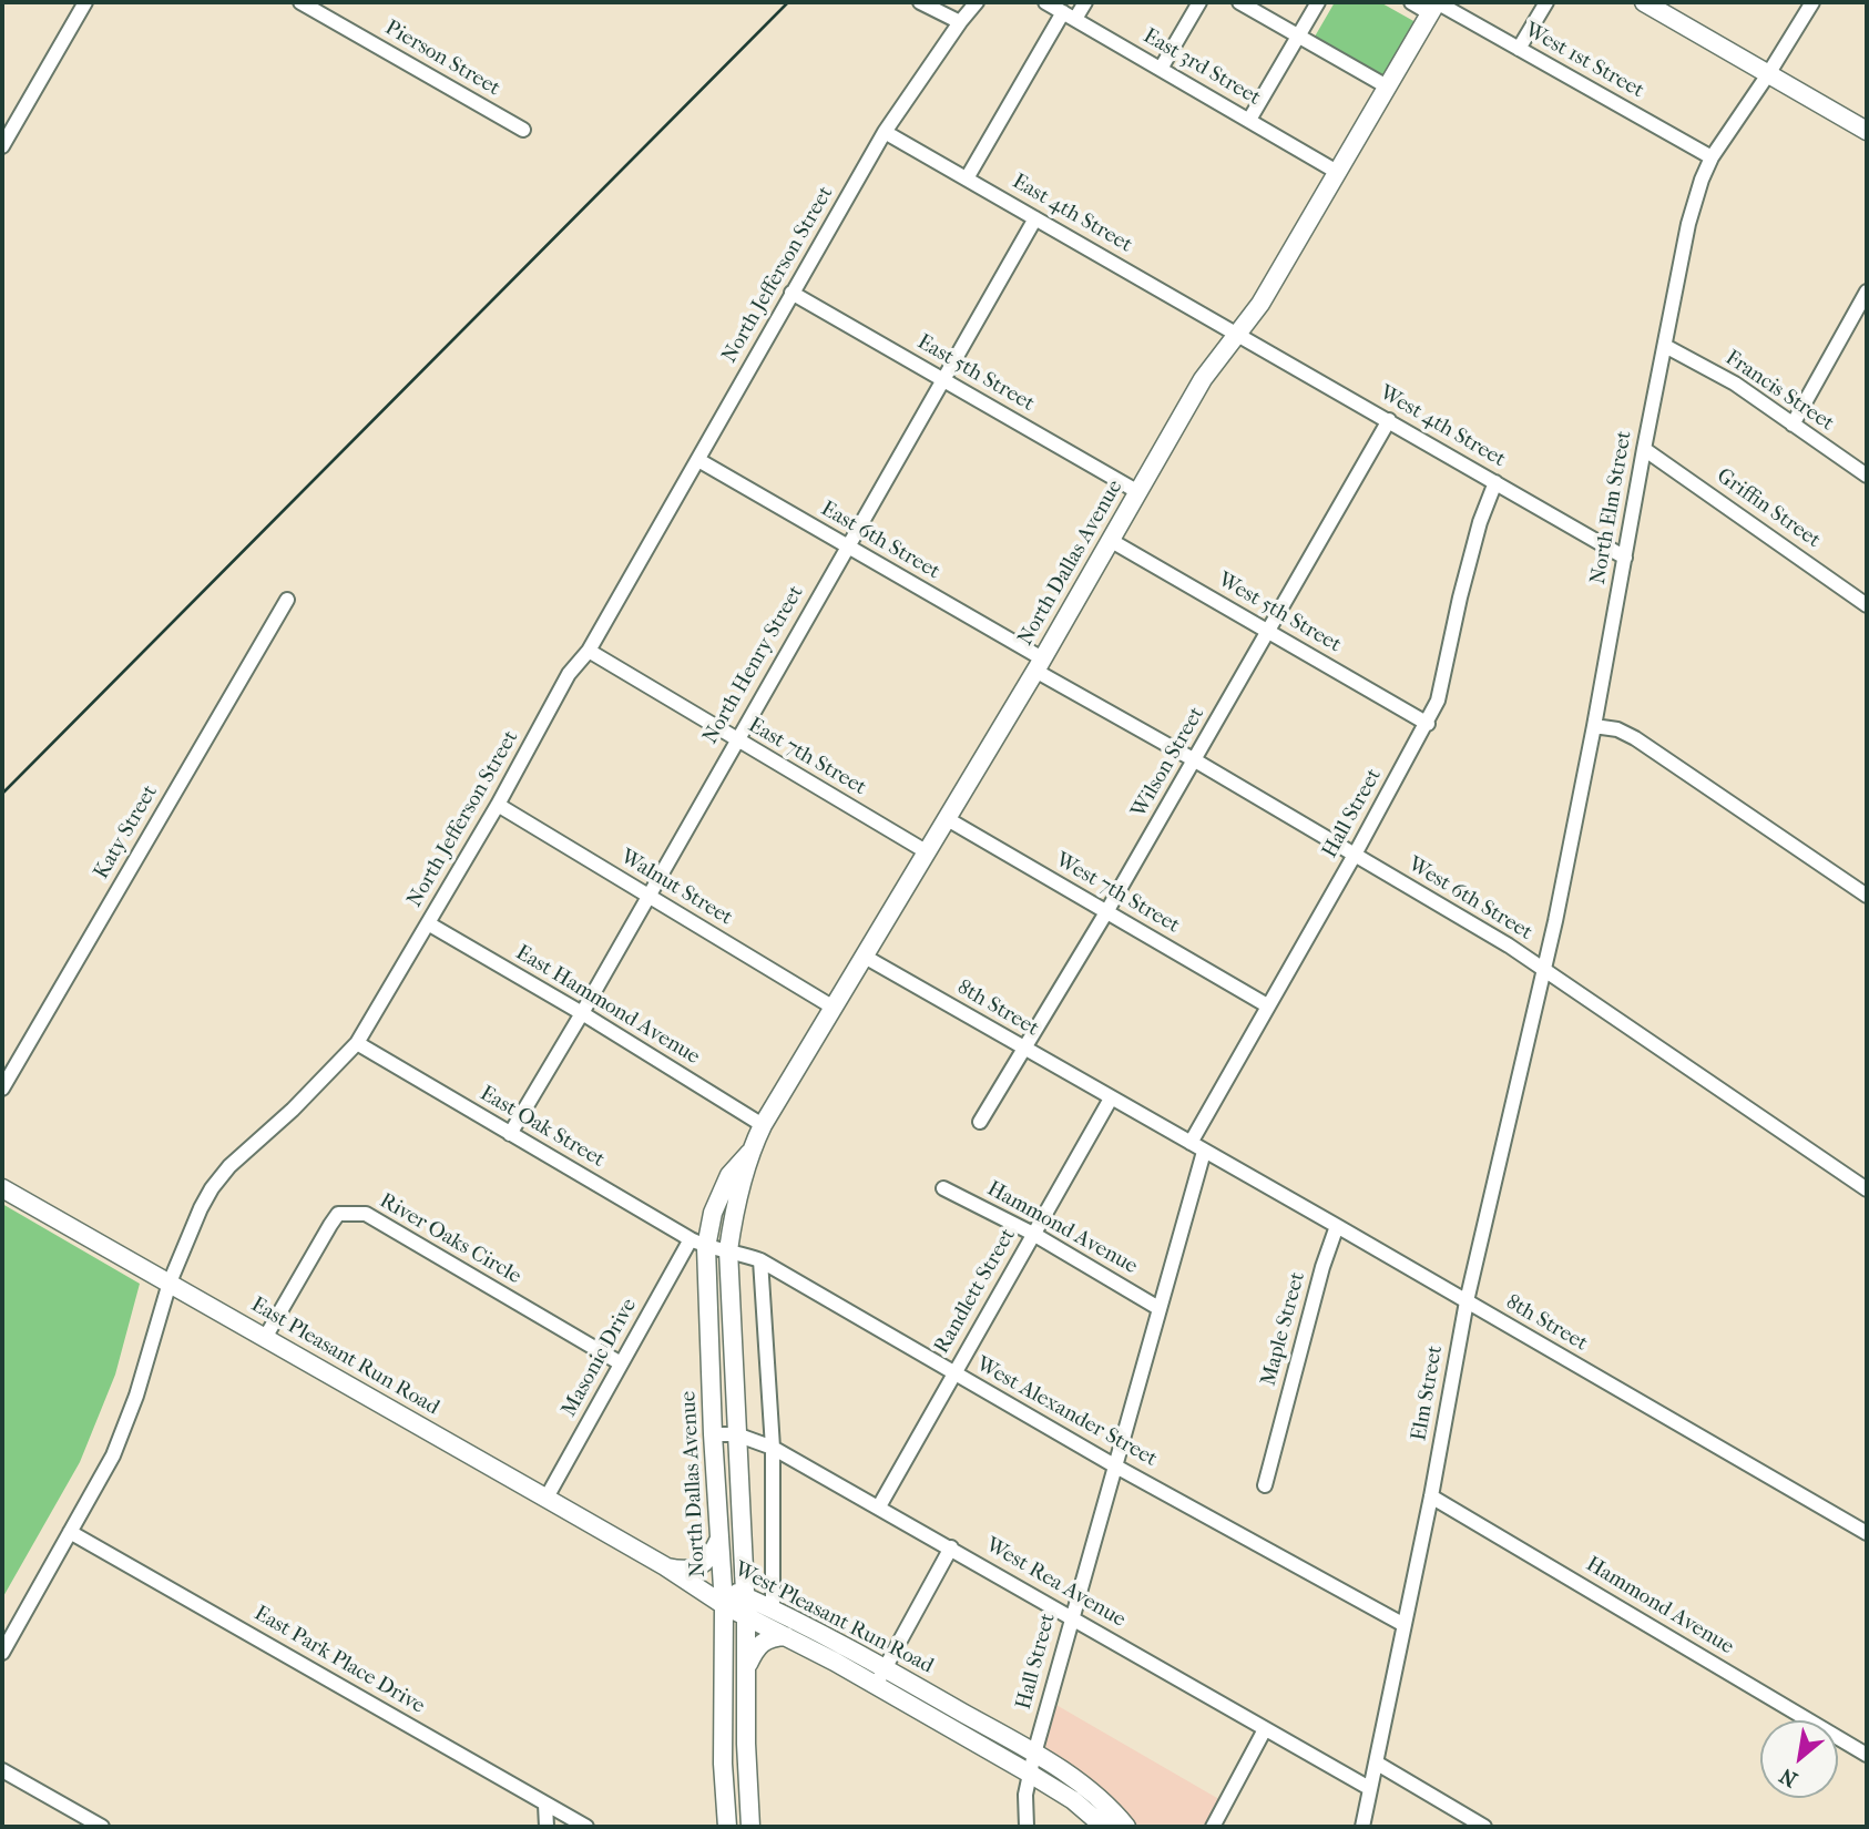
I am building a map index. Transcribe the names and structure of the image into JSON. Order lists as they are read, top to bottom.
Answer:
{
  "streets": {
    "main road": ["North Dallas Avenue", "East Pleasant Run Road", "West Pleasant Run Road"],
    "street": [
      "Pierson Street",
      "West 1st Street",
      "East 3rd Street",
      "East 4th Street",
      "North Jefferson Street",
      "East 5th Street",
      "Francis Street",
      "West 4th Street",
      "North Elm Street",
      "Griffin Street",
      "East 6th Street",
      "West 5th Street",
      "North Henry Street",
      "East 7th Street",
      "Wilson Street",
      "Hall Street",
      "Katy Street",
      "Walnut Street",
      "West 7th Street",
      "West 6th Street",
      "East Hammond Avenue",
      "8th Street",
      "East Oak Street",
      "Hammond Avenue",
      "River Oaks Circle",
      "Randlett Street",
      "Maple Street",
      "Masonic Drive",
      "Elm Street",
      "West Alexander Street",
      "West Rea Avenue",
      "East Park Place Drive"
    ]
  },
  "crossings": [
    ["West 1st Street", "North Elm Street"],
    ["West 1st Street", "North Dallas Avenue"],
    ["East 3rd Street", "North Dallas Avenue"],
    ["East 4th Street", "North Jefferson Street"],
    ["East 4th Street", "West 4th Street"],
    ["East 4th Street", "North Dallas Avenue"],
    ["East 4th Street", "North Henry Street"],
    ["North Jefferson Street", "East 5th Street"],
    ["North Jefferson Street", "East 6th Street"],
    ["North Jefferson Street", "East 7th Street"],
    ["North Jefferson Street", "Walnut Street"],
    ["North Jefferson Street", "East Hammond Avenue"],
    ["North Jefferson Street", "East Oak Street"],
    ["North Jefferson Street", "East Pleasant Run Road"],
    ["North Jefferson Street", "East Park Place Drive"],
    ["East 5th Street", "North Dallas Avenue"],
    ["East 5th Street", "North Henry Street"],
    ["Francis Street", "North Elm Street"],
    ["West 4th Street", "North Elm Street"],
    ["West 4th Street", "North Dallas Avenue"],
    ["West 4th Street", "Wilson Street"],
    ["West 4th Street", "Hall Street"],
    ["North Elm Street", "Griffin Street"],
    ["North Elm Street", "West 6th Street"],
    ["North Elm Street", "Elm Street"],
    ["East 6th Street", "North Dallas Avenue"],
    ["East 6th Street", "North Henry Street"],
    ["East 6th Street", "West 6th Street"],
    ["North Dallas Avenue", "West 5th Street"],
    ["North Dallas Avenue", "East 7th Street"],
    ["North Dallas Avenue", "Walnut Street"],
    ["North Dallas Avenue", "West 7th Street"],
    ["North Dallas Avenue", "West 6th Street"],
    ["North Dallas Avenue", "East Hammond Avenue"],
    ["North Dallas Avenue", "8th Street"],
    ["North Dallas Avenue", "East Oak Street"],
    ["North Dallas Avenue", "Masonic Drive"],
    ["North Dallas Avenue", "West Alexander Street"],
    ["North Dallas Avenue", "West Rea Avenue"],
    ["North Dallas Avenue", "West Pleasant Run Road"],
    ["West 5th Street", "Wilson Street"],
    ["West 5th Street", "Hall Street"],
    ["North Henry Street", "East 7th Street"],
    ["North Henry Street", "Walnut Street"],
    ["North Henry Street", "East Hammond Avenue"],
    ["North Henry Street", "East Oak Street"],
    ["Wilson Street", "West 7th Street"],
    ["Wilson Street", "West 6th Street"],
    ["Wilson Street", "8th Street"],
    ["Hall Street", "West 7th Street"],
    ["Hall Street", "West 6th Street"],
    ["Hall Street", "8th Street"],
    ["Hall Street", "Hammond Avenue"],
    ["Hall Street", "West Alexander Street"],
    ["Hall Street", "West Rea Avenue"],
    ["Hall Street", "West Pleasant Run Road"],
    ["West 6th Street", "Elm Street"],
    ["8th Street", "Randlett Street"],
    ["8th Street", "Maple Street"],
    ["8th Street", "Elm Street"],
    ["East Oak Street", "Masonic Drive"],
    ["East Oak Street", "West Alexander Street"],
    ["Hammond Avenue", "Randlett Street"],
    ["Hammond Avenue", "Elm Street"],
    ["River Oaks Circle", "East Pleasant Run Road"],
    ["River Oaks Circle", "Masonic Drive"],
    ["Randlett Street", "West Alexander Street"],
    ["Randlett Street", "West Rea Avenue"],
    ["East Pleasant Run Road", "Masonic Drive"],
    ["East Pleasant Run Road", "West Pleasant Run Road"],
    ["Masonic Drive", "West Alexander Street"],
    ["Elm Street", "West Alexander Street"],
    ["Elm Street", "West Rea Avenue"]
  ],
  "north": "bottom left"
}
